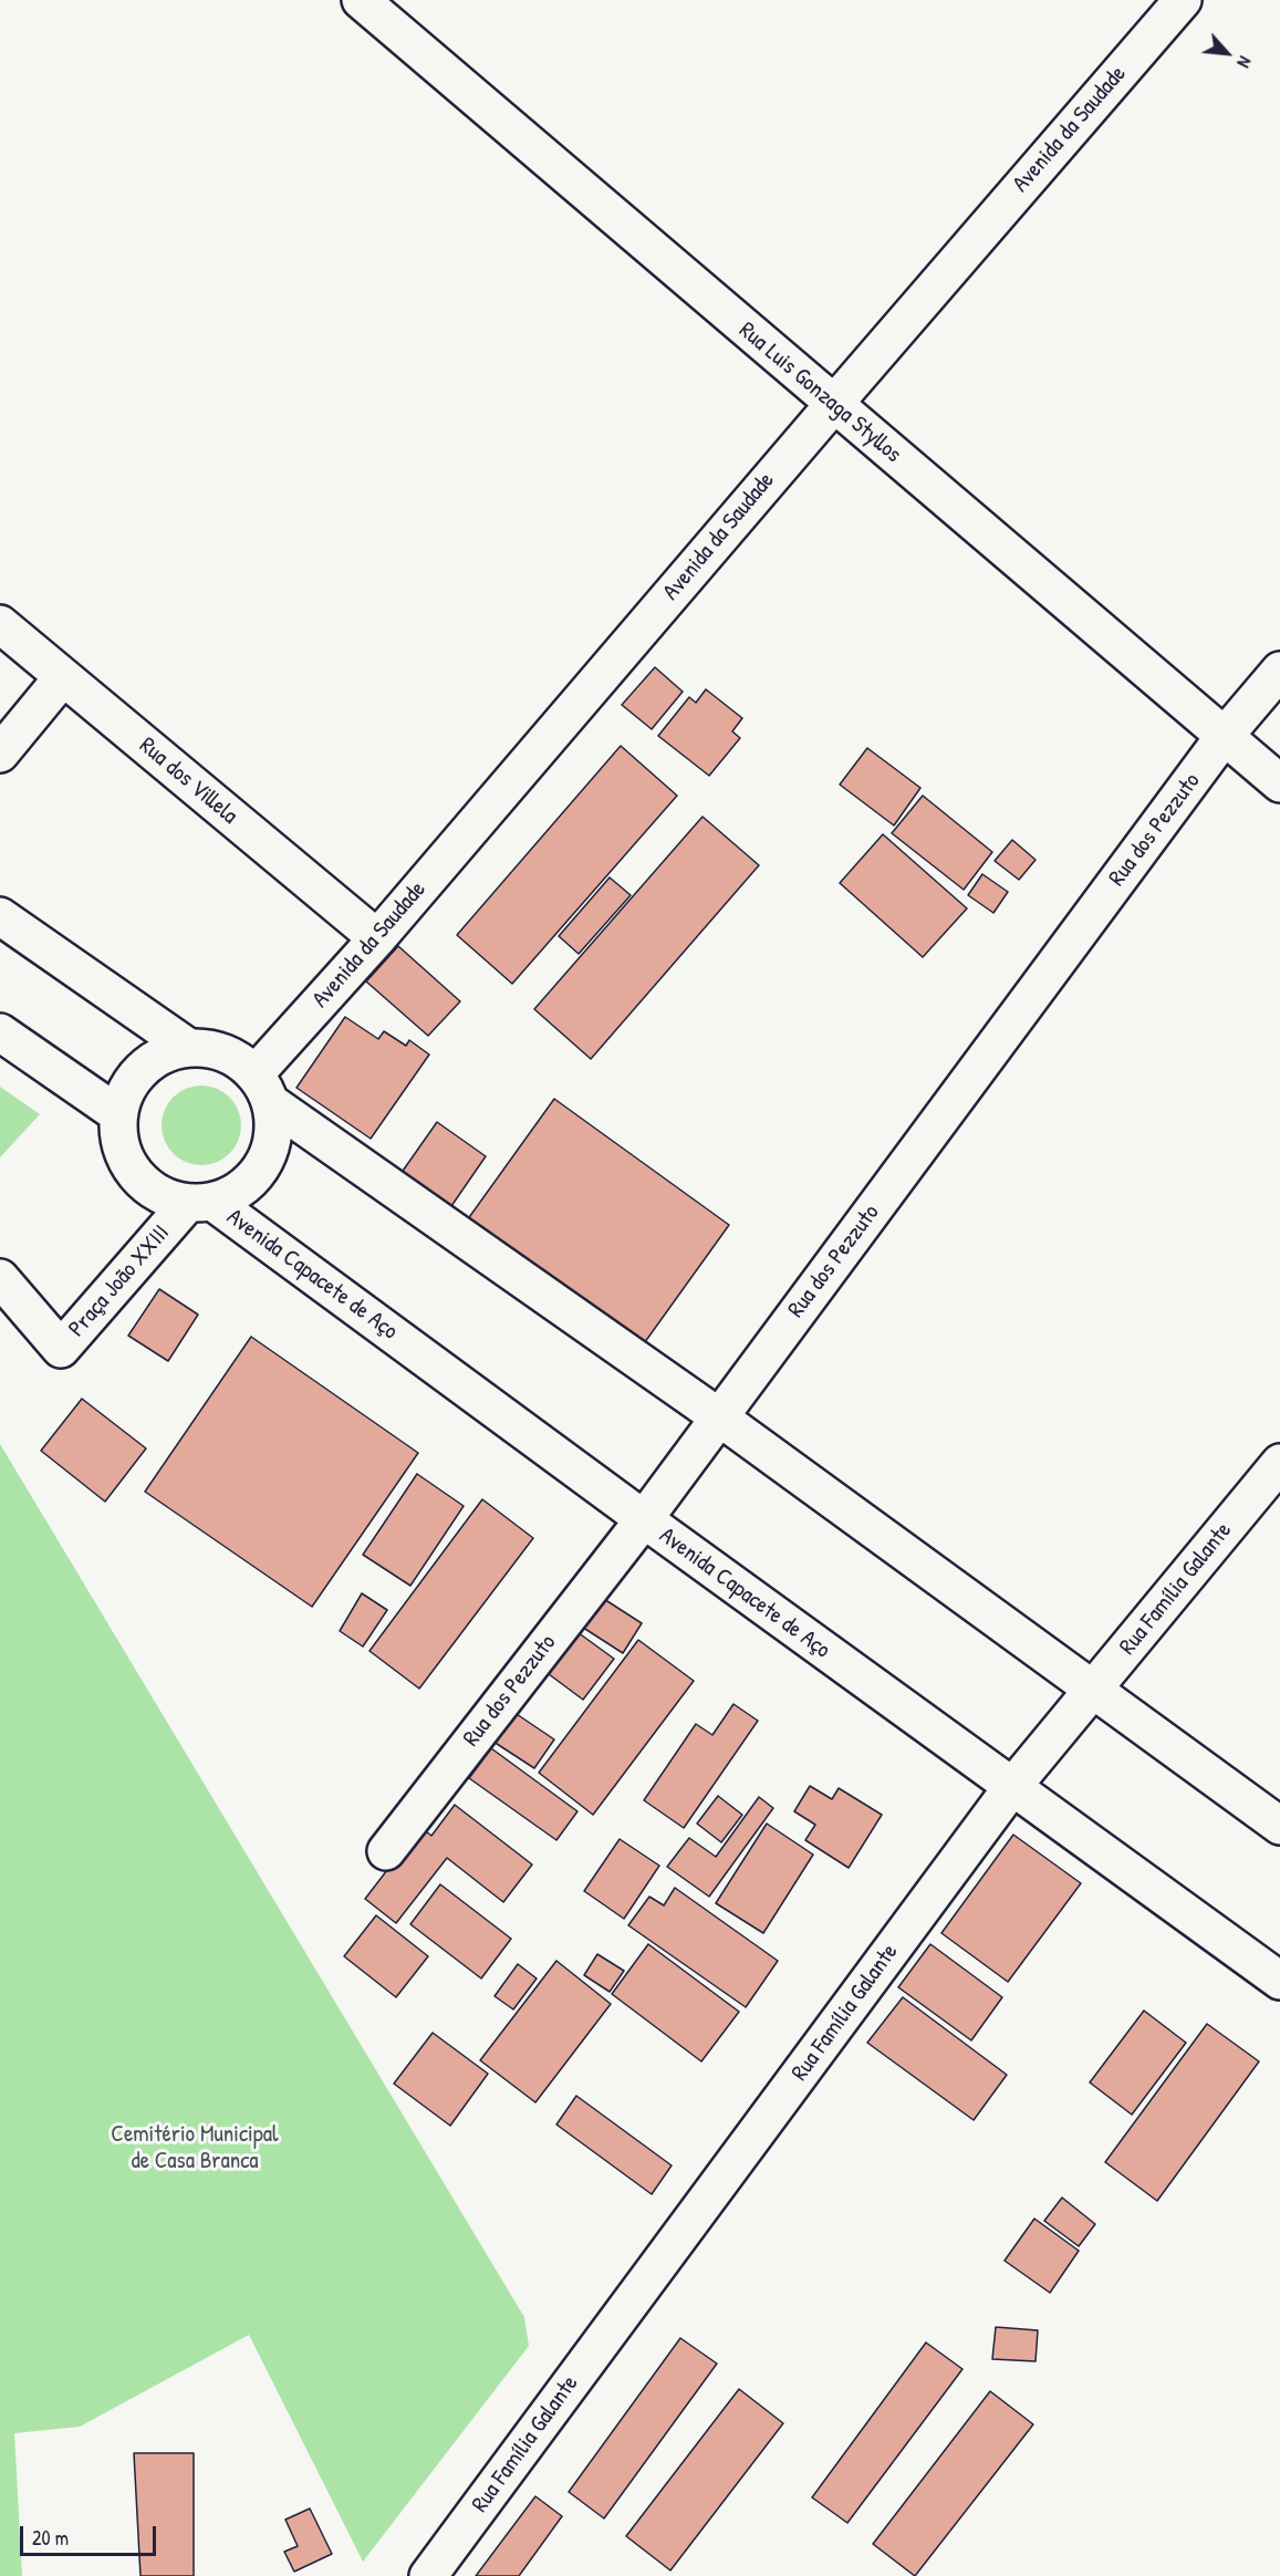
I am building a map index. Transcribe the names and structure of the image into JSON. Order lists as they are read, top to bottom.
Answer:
{
  "streets": {
    "street": [
      "Avenida da Saudade",
      "Rua Luis Gonzaga Styllos",
      "Rua dos Villela",
      "Rua dos Pezzuto",
      "Avenida Capacete de Aço",
      "Praça João XXIII",
      "Rua Família Galante"
    ]
  },
  "crossings": [
    ["Avenida da Saudade", "Rua Luis Gonzaga Styllos"],
    ["Avenida da Saudade", "Rua dos Villela"],
    ["Avenida da Saudade", "Avenida Capacete de Aço"],
    ["Avenida da Saudade", "Praça João XXIII"],
    ["Rua Luis Gonzaga Styllos", "Rua dos Pezzuto"],
    ["Rua dos Pezzuto", "Avenida Capacete de Aço"],
    ["Avenida Capacete de Aço", "Praça João XXIII"],
    ["Avenida Capacete de Aço", "Rua Família Galante"]
  ],
  "parks": ["Cemitério Municipal de Casa Branca"],
  "scale_bar": "20 m",
  "north": "bottom right"
}
